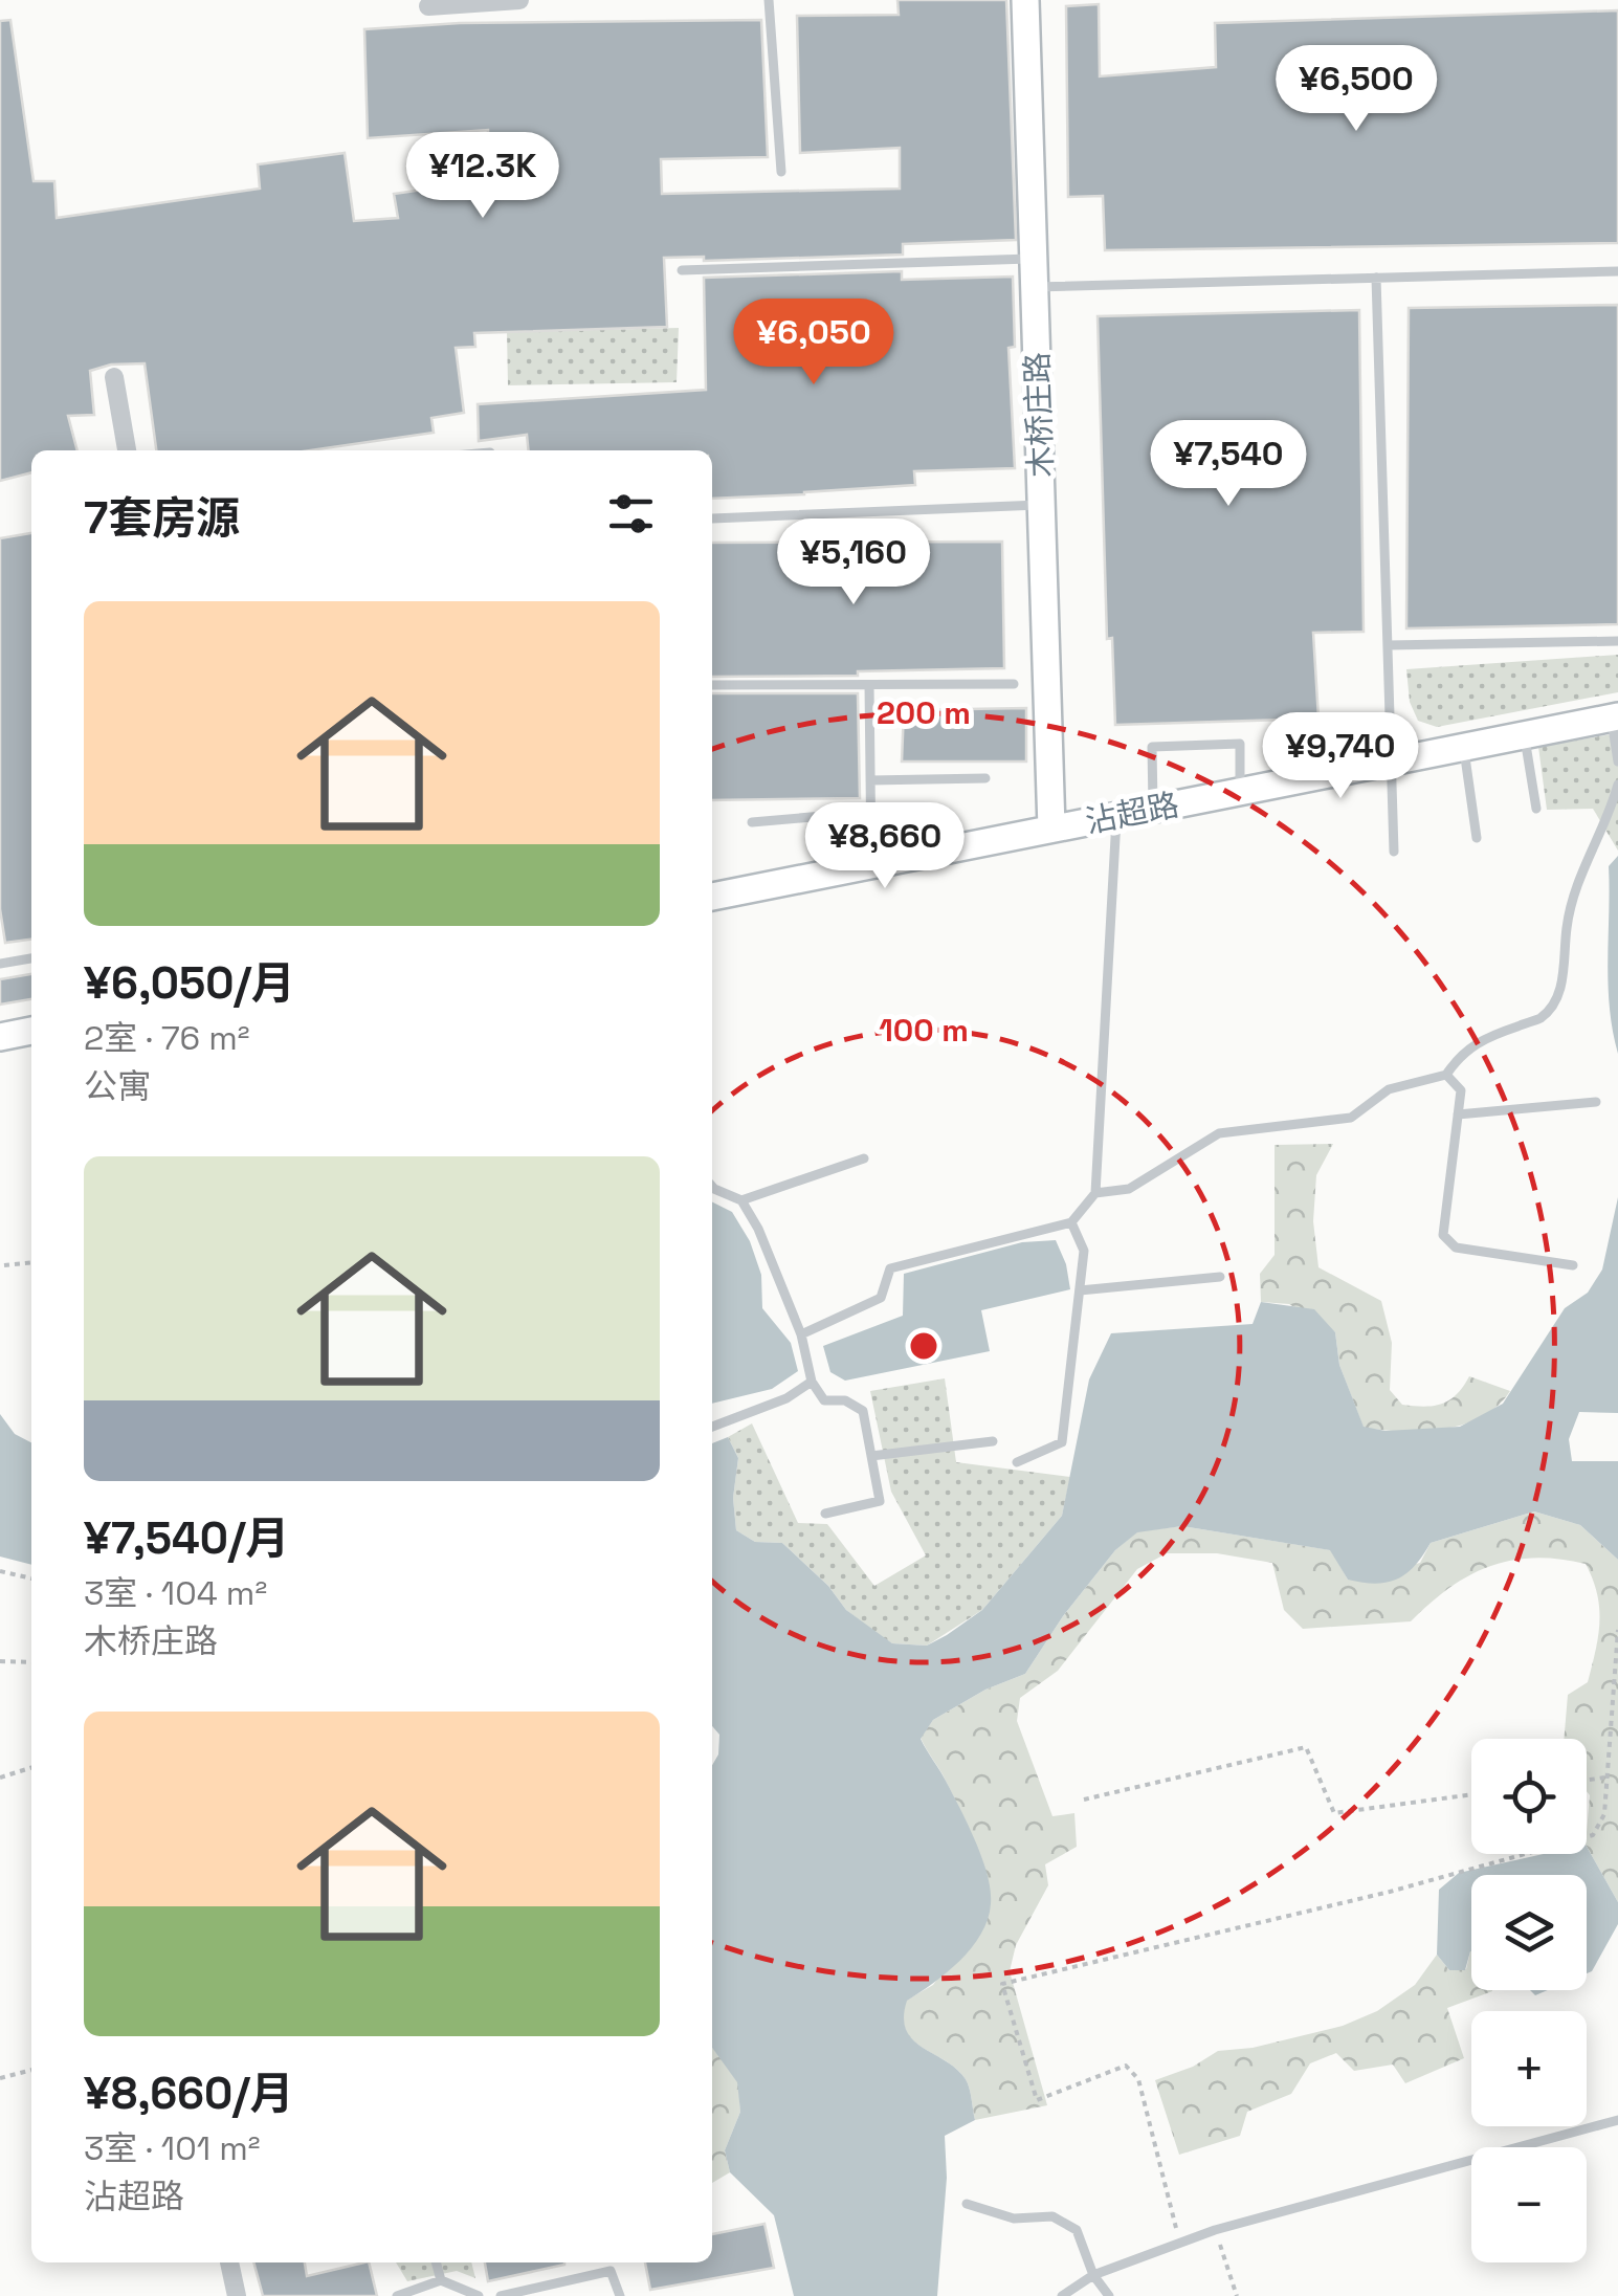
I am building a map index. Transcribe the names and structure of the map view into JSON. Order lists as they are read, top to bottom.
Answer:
{
  "streets": {
    "street": ["木桥庄路", "沾超路"]
  },
  "crossings": [
    ["木桥庄路", "沾超路"]
  ],
  "page": {
    "price": [
      "¥6,500",
      "¥12.3K",
      "¥6,050",
      "¥7,540",
      "¥5,160",
      "¥9,740",
      "¥8,660"
    ],
    "heading": "7套房源",
    "list": [
      {
        "name": "¥6,050/月",
        "note": "2室 · 76 m² · 公寓"
      },
      {
        "name": "¥7,540/月",
        "note": "3室 · 104 m² · 木桥庄路"
      },
      {
        "name": "¥8,660/月",
        "note": "3室 · 101 m² · 沾超路"
      }
    ],
    "map_buttons": ["+", "−"]
  },
  "rings": ["200 m", "100 m"]
}
